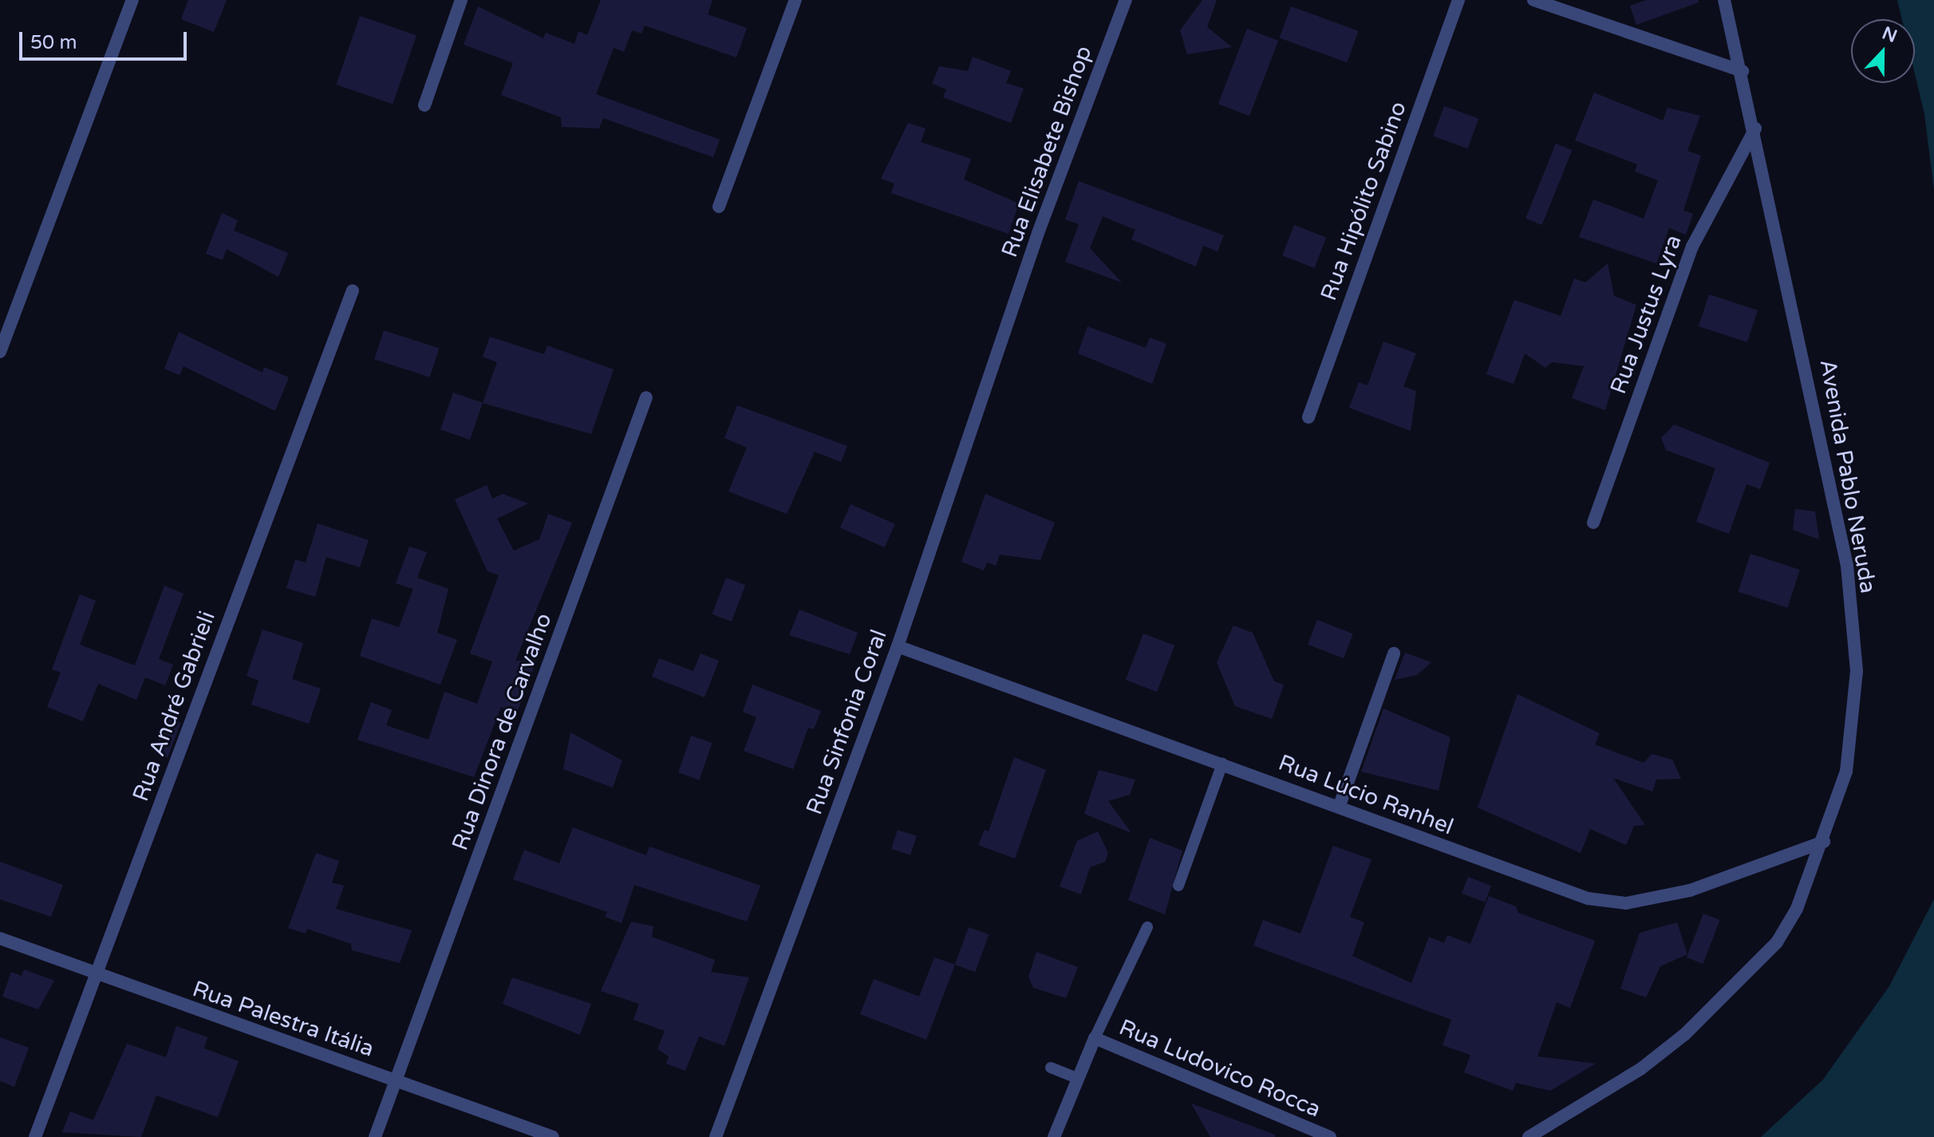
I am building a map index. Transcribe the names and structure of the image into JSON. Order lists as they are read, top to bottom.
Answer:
{
  "streets": {
    "street": [
      "Rua Elisabete Bishop",
      "Rua Hipólito Sabino",
      "Rua Justus Lyra",
      "Avenida Pablo Neruda",
      "Rua André Gabrieli",
      "Rua Sinfonia Coral",
      "Rua Dinora de Carvalho",
      "Rua Lúcio Ranhel",
      "Rua Palestra Itália",
      "Rua Ludovico Rocca"
    ]
  },
  "crossings": [
    ["Rua Elisabete Bishop", "Rua Sinfonia Coral"],
    ["Rua Justus Lyra", "Avenida Pablo Neruda"],
    ["Avenida Pablo Neruda", "Rua Lúcio Ranhel"],
    ["Rua André Gabrieli", "Rua Palestra Itália"],
    ["Rua Sinfonia Coral", "Rua Lúcio Ranhel"],
    ["Rua Dinora de Carvalho", "Rua Palestra Itália"]
  ],
  "scale_bar": "50 m",
  "north": "top"
}
